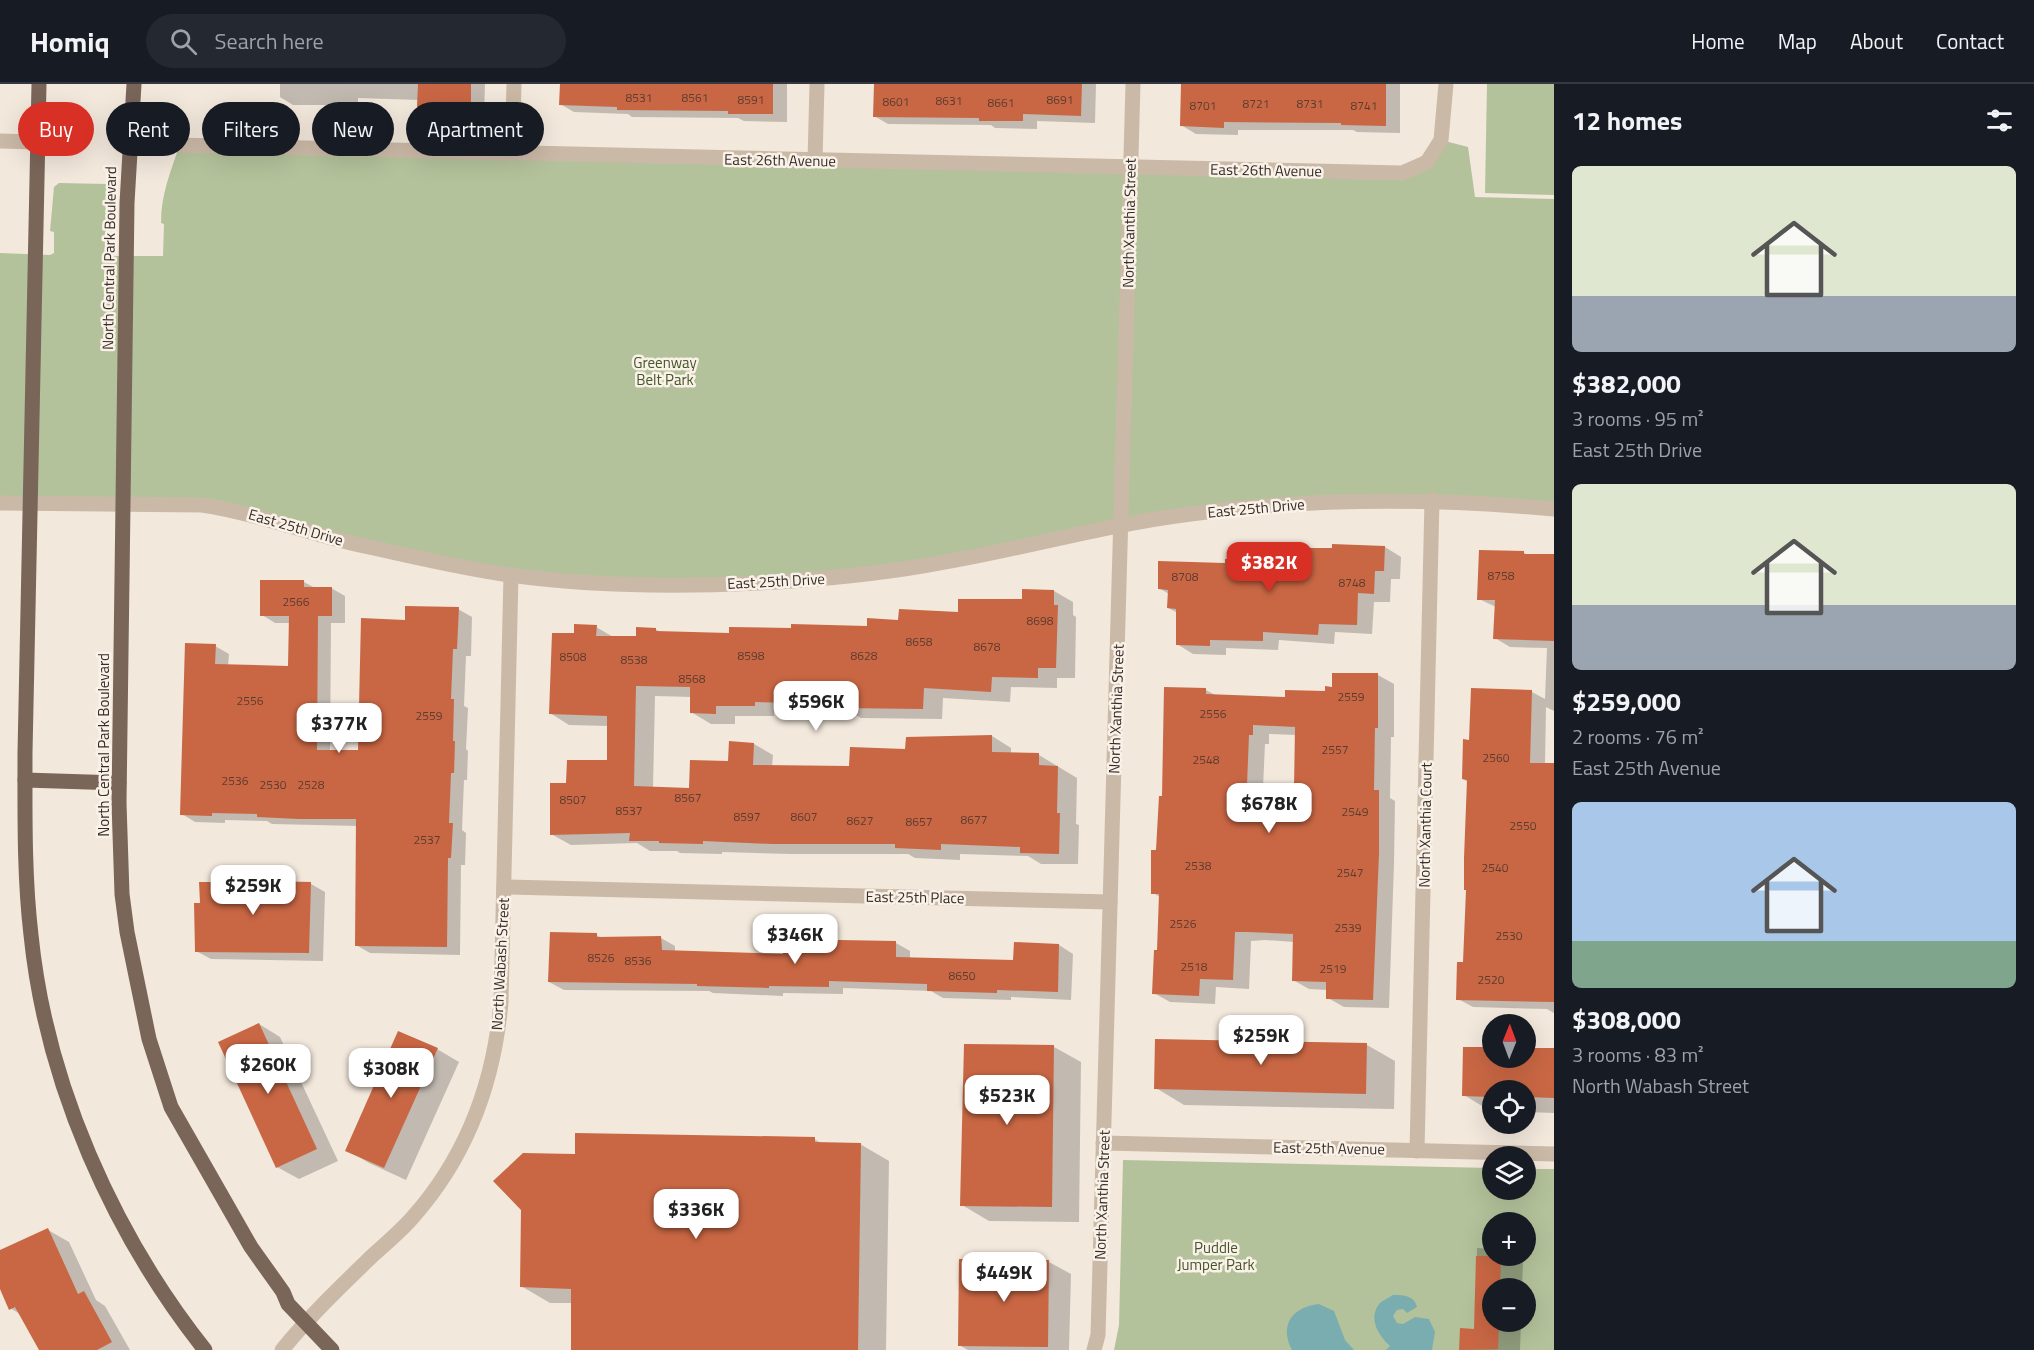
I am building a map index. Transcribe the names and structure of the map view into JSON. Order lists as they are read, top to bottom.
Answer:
{
  "streets": {
    "main road": ["North Central Park Boulevard"],
    "street": [
      "East 26th Avenue",
      "North Xanthia Street",
      "East 25th Drive",
      "North Xanthia Court",
      "East 25th Place",
      "North Wabash Street",
      "East 25th Avenue"
    ]
  },
  "crossings": [
    ["East 26th Avenue", "North Xanthia Street"],
    ["North Xanthia Street", "East 25th Drive"],
    ["North Xanthia Street", "East 25th Place"],
    ["North Xanthia Street", "East 25th Avenue"],
    ["North Central Park Boulevard", "East 25th Drive"],
    ["North Central Park Boulevard", "North Wabash Street"],
    ["East 25th Drive", "North Xanthia Court"],
    ["East 25th Drive", "North Wabash Street"],
    ["North Xanthia Court", "East 25th Avenue"],
    ["East 25th Place", "North Wabash Street"]
  ],
  "parks": ["Greenway Belt Park", "Puddle Jumper Park"],
  "house_numbers": [
    "8531",
    "8561",
    "8591",
    "8691",
    "8631",
    "8601",
    "8661",
    "8721",
    "8731",
    "8701",
    "8741",
    "8758",
    "8708",
    "8748",
    "2566",
    "8698",
    "8658",
    "8678",
    "8598",
    "8628",
    "8508",
    "8538",
    "8568",
    "2559",
    "2556",
    "2556",
    "2559",
    "2557",
    "2560",
    "2548",
    "2536",
    "2530",
    "2528",
    "8567",
    "8507",
    "8537",
    "2549",
    "8597",
    "8607",
    "8677",
    "8627",
    "8657",
    "2550",
    "2537",
    "2538",
    "2540",
    "2547",
    "2526",
    "2539",
    "2530",
    "8526",
    "8536",
    "2518",
    "2519",
    "8650",
    "2520"
  ],
  "north": "top",
  "page": {
    "header": "Homiq",
    "search": "Search here",
    "nav": [
      "Home",
      "Map",
      "About",
      "Contact"
    ],
    "heading": "12 homes",
    "chip": [
      "Buy",
      "Rent",
      "Filters",
      "New",
      "Apartment"
    ],
    "list": [
      {
        "name": "$382,000",
        "note": "3 rooms · 95 m² · East 25th Drive"
      },
      {
        "name": "$259,000",
        "note": "2 rooms · 76 m² · East 25th Avenue"
      },
      {
        "name": "$308,000",
        "note": "3 rooms · 83 m² · North Wabash Street"
      }
    ],
    "price": [
      "$382K",
      "$596K",
      "$377K",
      "$678K",
      "$259K",
      "$346K",
      "$259K",
      "$260K",
      "$308K",
      "$523K",
      "$336K",
      "$449K"
    ],
    "map_buttons": ["+", "−"]
  }
}
